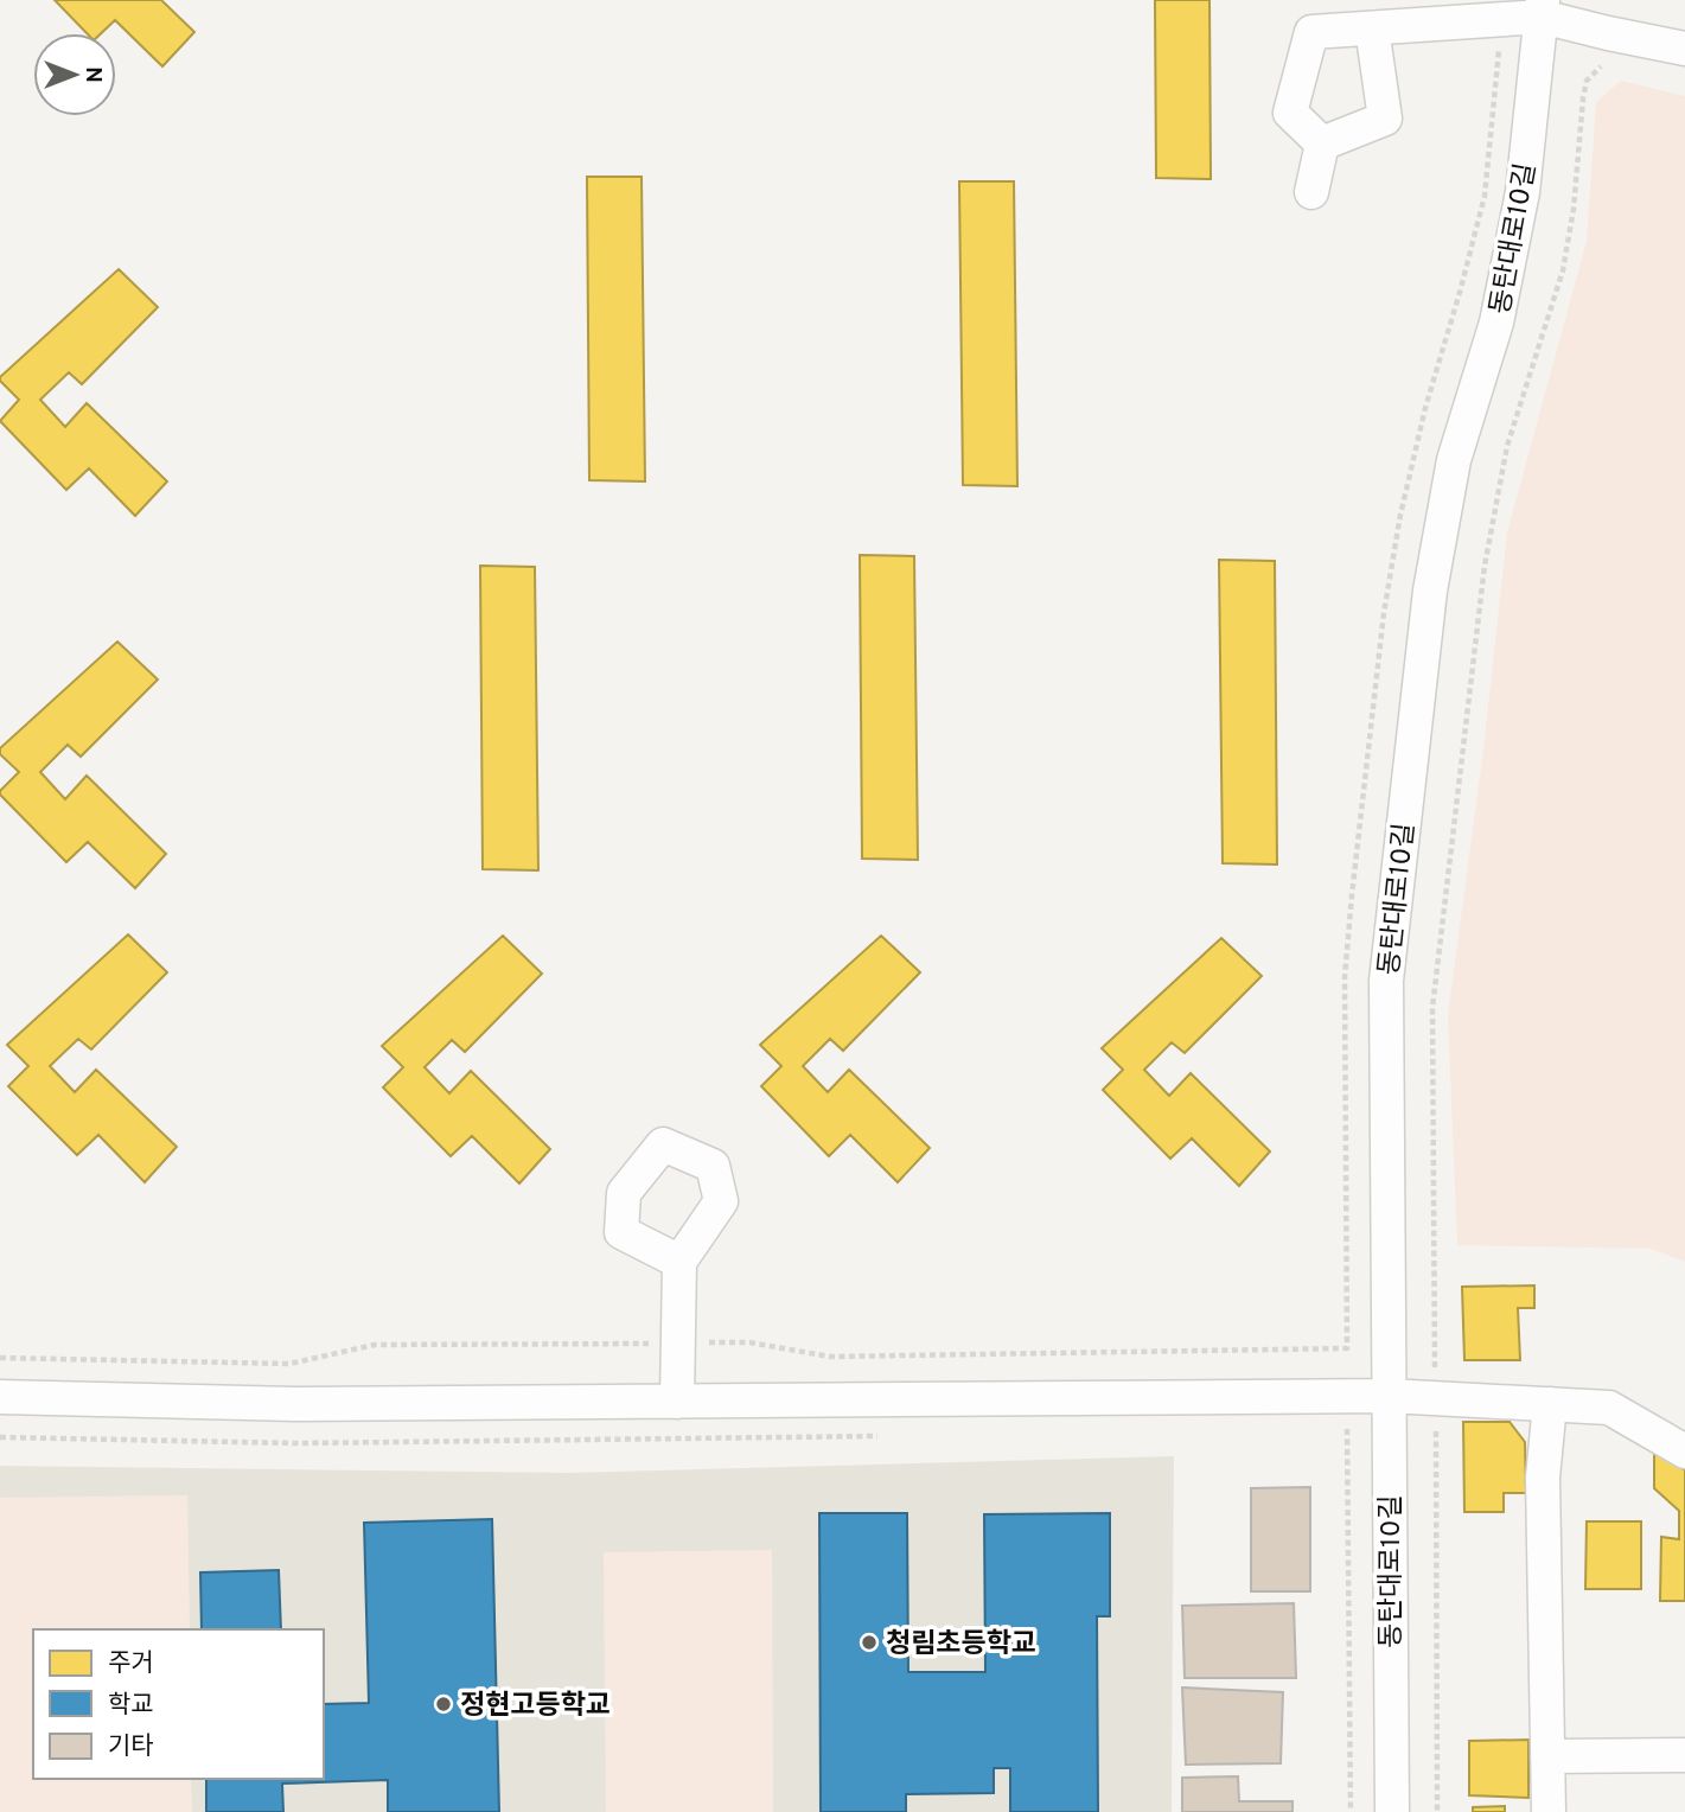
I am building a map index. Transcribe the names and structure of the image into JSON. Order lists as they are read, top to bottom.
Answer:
{
  "streets": {
    "street": ["동탄대로10길"]
  },
  "places": ["청림초등학교", "정현고등학교"],
  "legend": ["주거", "학교", "기타"],
  "north": "right"
}
